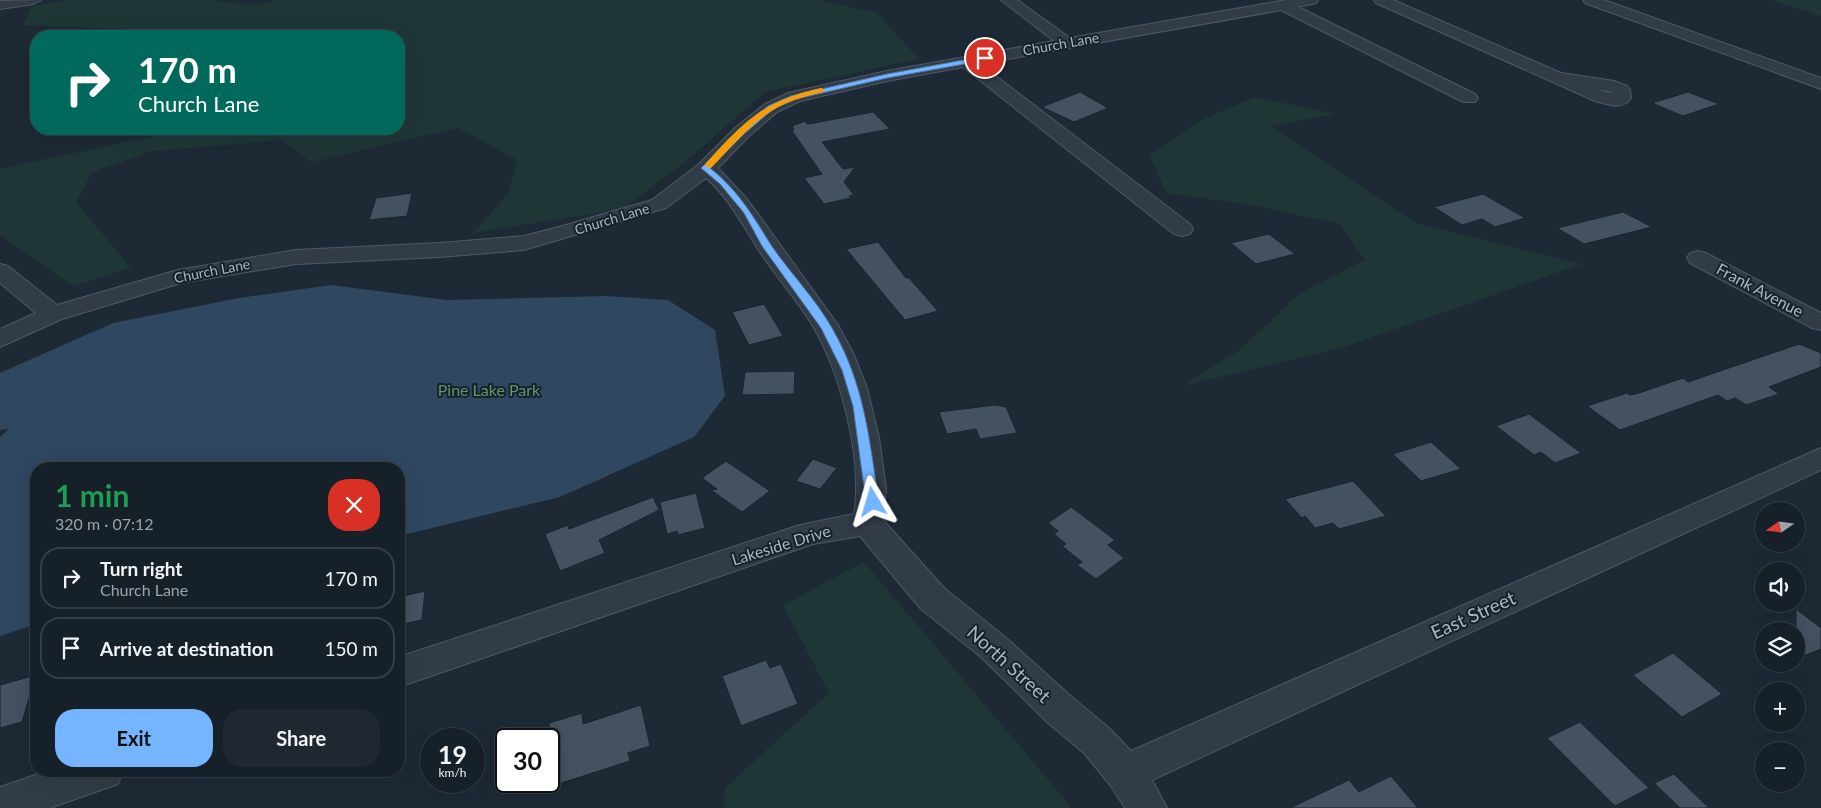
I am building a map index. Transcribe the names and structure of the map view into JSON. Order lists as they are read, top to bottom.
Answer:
{
  "streets": {
    "street": [
      "Church Lane",
      "Frank Avenue",
      "Lakeside Drive",
      "East Street",
      "North Street"
    ]
  },
  "crossings": [
    ["Lakeside Drive", "North Street"],
    ["East Street", "North Street"]
  ],
  "parks": ["Pine Lake Park"],
  "north": "left",
  "page": {
    "turn": ["170 m", "Church Lane"],
    "heading": ["1 min", "320 m · 07:12"],
    "map_buttons": ["+", "−"],
    "list": [
      {
        "name": "Turn right",
        "note": "Church Lane",
        "value": "170 m"
      },
      {
        "name": "Arrive at destination",
        "value": "150 m"
      }
    ],
    "buttons": ["Exit", "Share"],
    "speed": "19 km/h",
    "limit": "30"
  }
}
